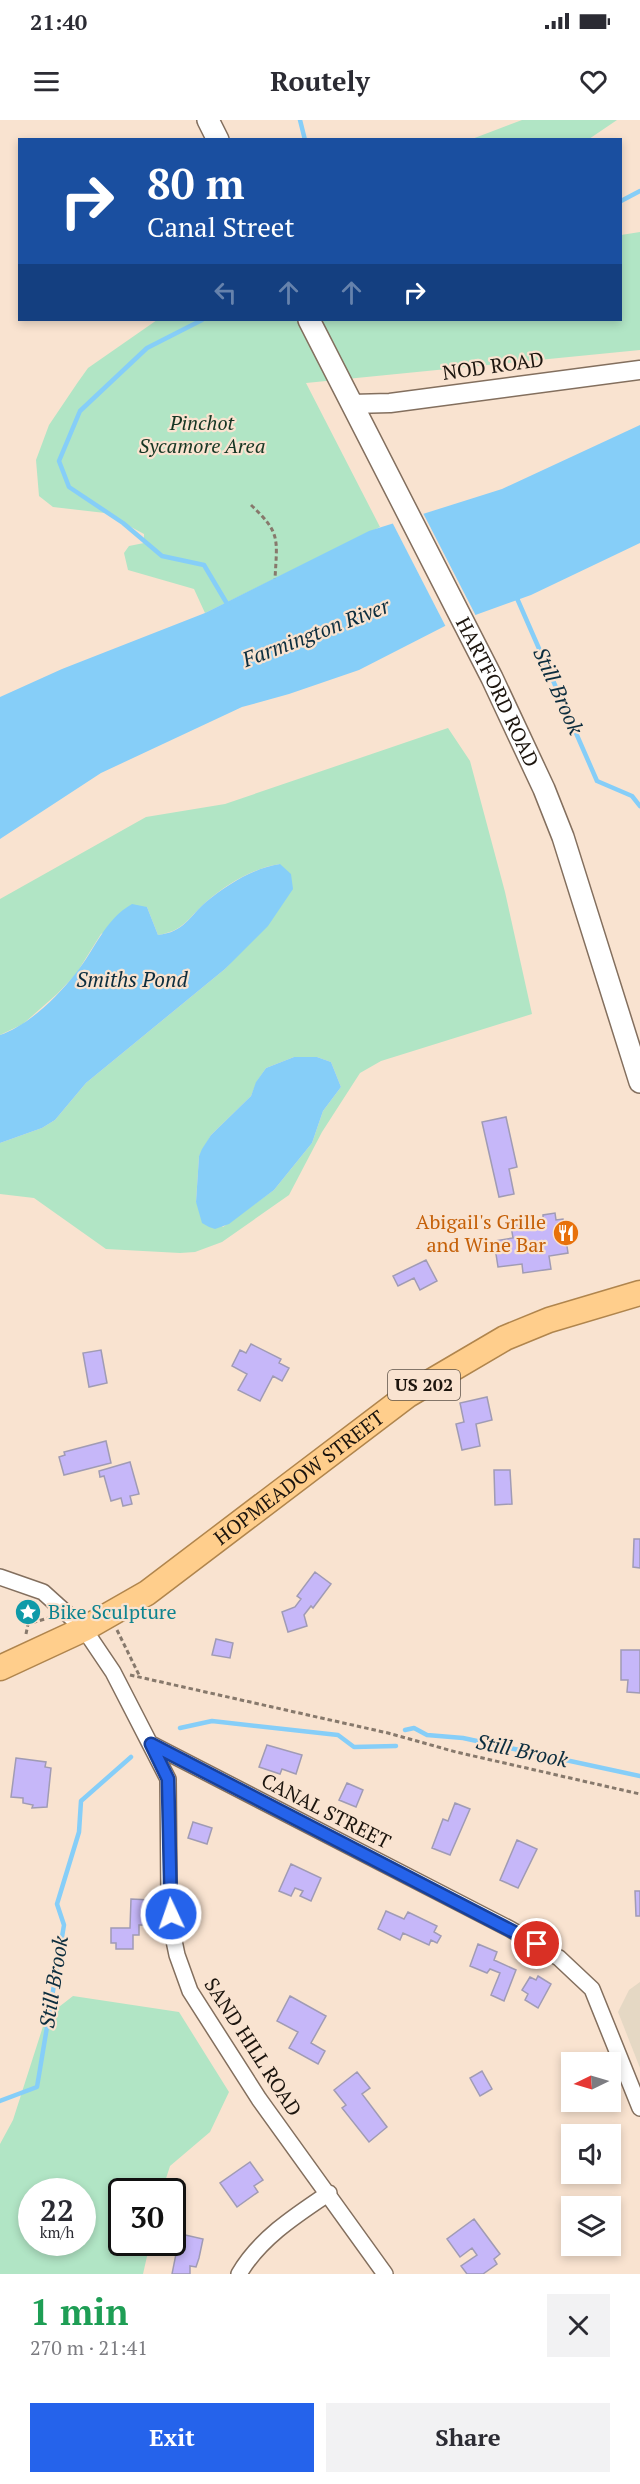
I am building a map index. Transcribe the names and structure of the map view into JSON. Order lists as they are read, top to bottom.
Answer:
{
  "streets": {
    "highway": ["US 202", "HOPMEADOW STREET"],
    "main road": ["HARTFORD ROAD"],
    "street": ["NOD ROAD", "CANAL STREET", "SAND HILL ROAD"]
  },
  "crossings": [
    ["NOD ROAD", "HARTFORD ROAD"],
    ["CANAL STREET", "SAND HILL ROAD"]
  ],
  "water": ["Farmington River", "Still Brook", "Smiths Pond"],
  "parks": ["Pinchot Sycamore Area"],
  "places": {
    "restaurant": ["Abigail's Grille and Wine Bar"],
    "place": ["Bike Sculpture"]
  },
  "north": "left",
  "page": {
    "status": "21:40",
    "header": "Routely",
    "turn": ["80 m", "Canal Street"],
    "speed": "22 km/h",
    "limit": "30",
    "heading": ["1 min", "270 m · 21:41"],
    "buttons": ["Exit", "Share"]
  }
}
